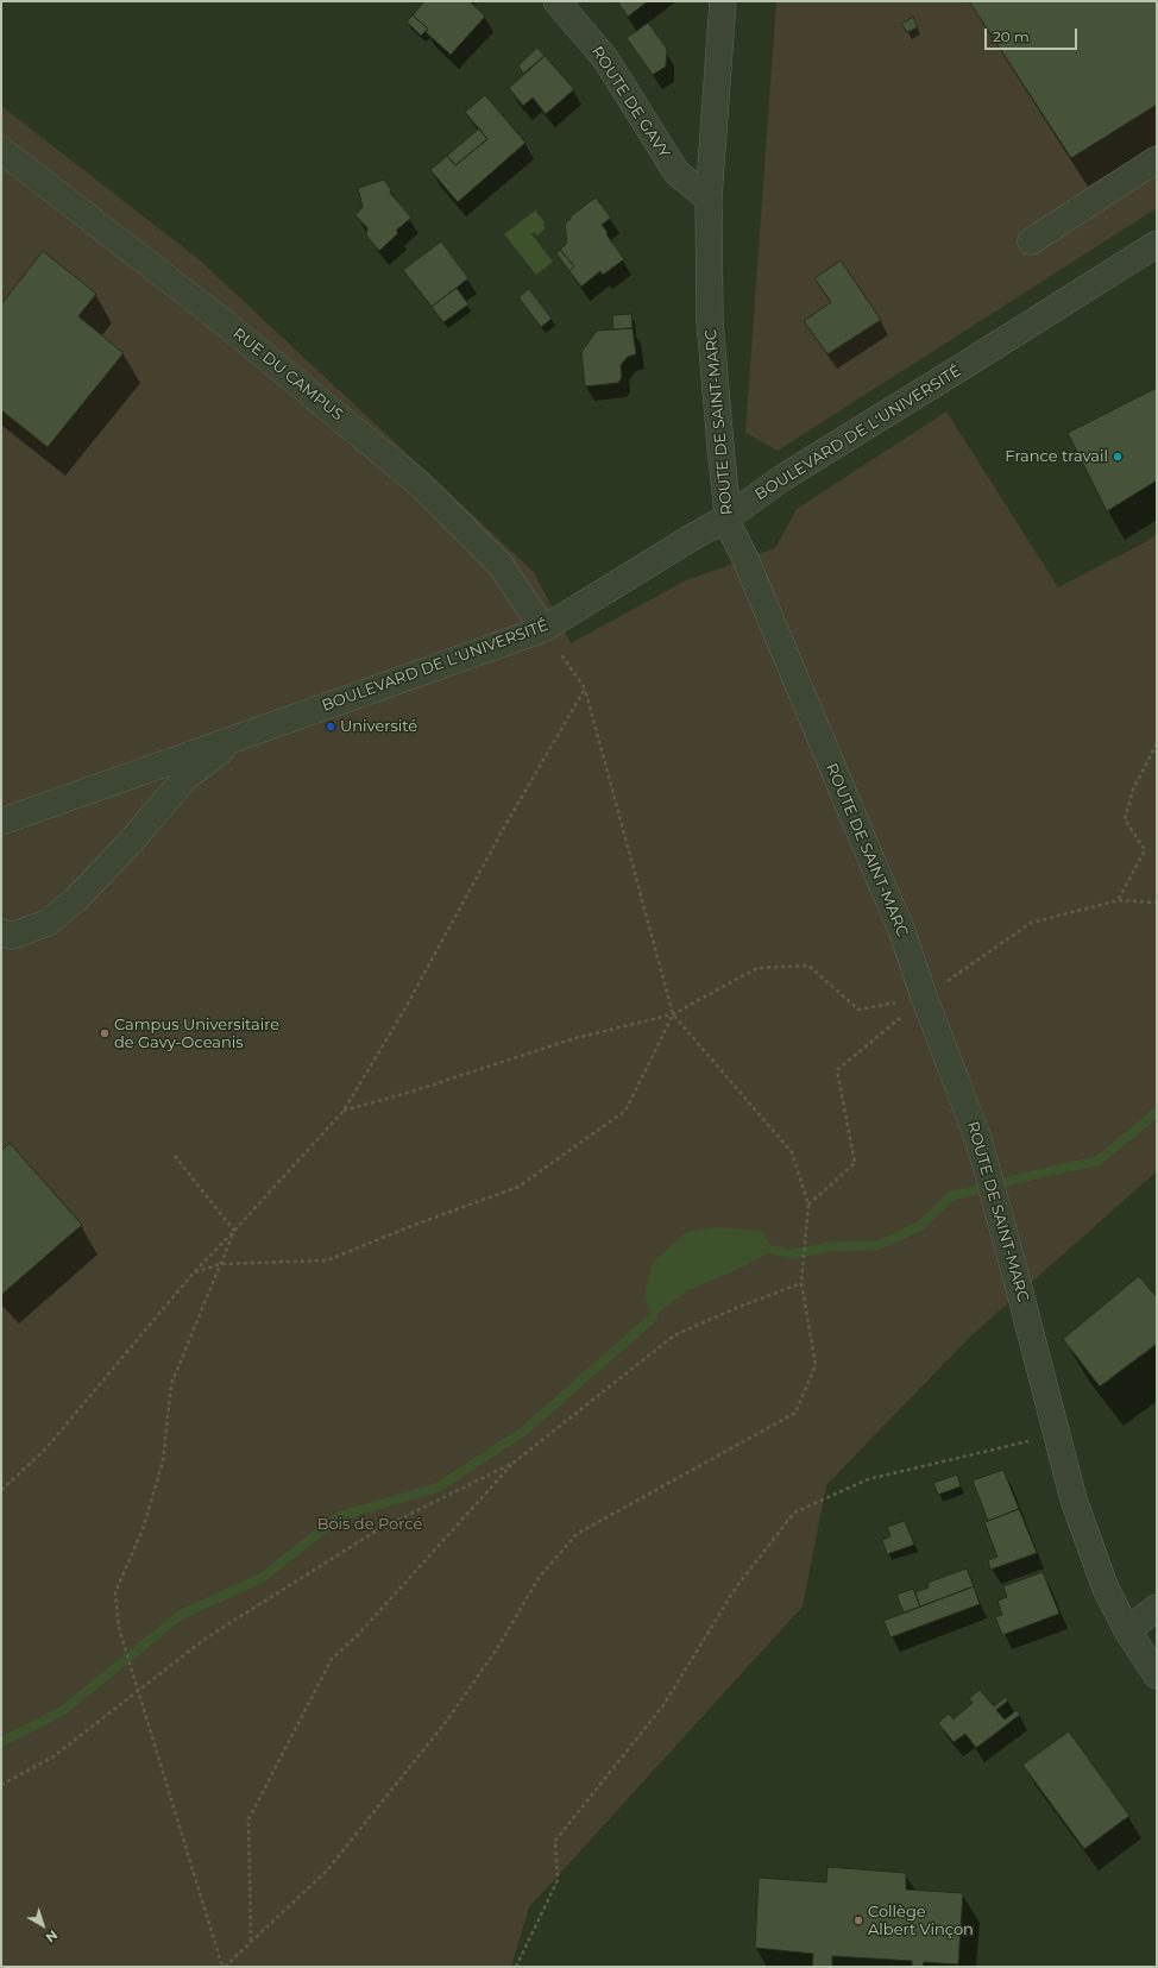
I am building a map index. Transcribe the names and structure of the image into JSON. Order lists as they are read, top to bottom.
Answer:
{
  "streets": {
    "street": [
      "ROUTE DE GAVY",
      "RUE DU CAMPUS",
      "ROUTE DE SAINT-MARC",
      "BOULEVARD DE L'UNIVERSITÉ"
    ]
  },
  "crossings": [
    ["ROUTE DE GAVY", "ROUTE DE SAINT-MARC"],
    ["RUE DU CAMPUS", "BOULEVARD DE L'UNIVERSITÉ"],
    ["ROUTE DE SAINT-MARC", "BOULEVARD DE L'UNIVERSITÉ"]
  ],
  "parks": ["Bois de Porcé"],
  "places": [
    "France travail",
    "Université",
    "Campus Universitaire de Gavy-Oceanis",
    "Collège Albert Vinçon"
  ],
  "scale_bar": "20 m",
  "north": "bottom right"
}
